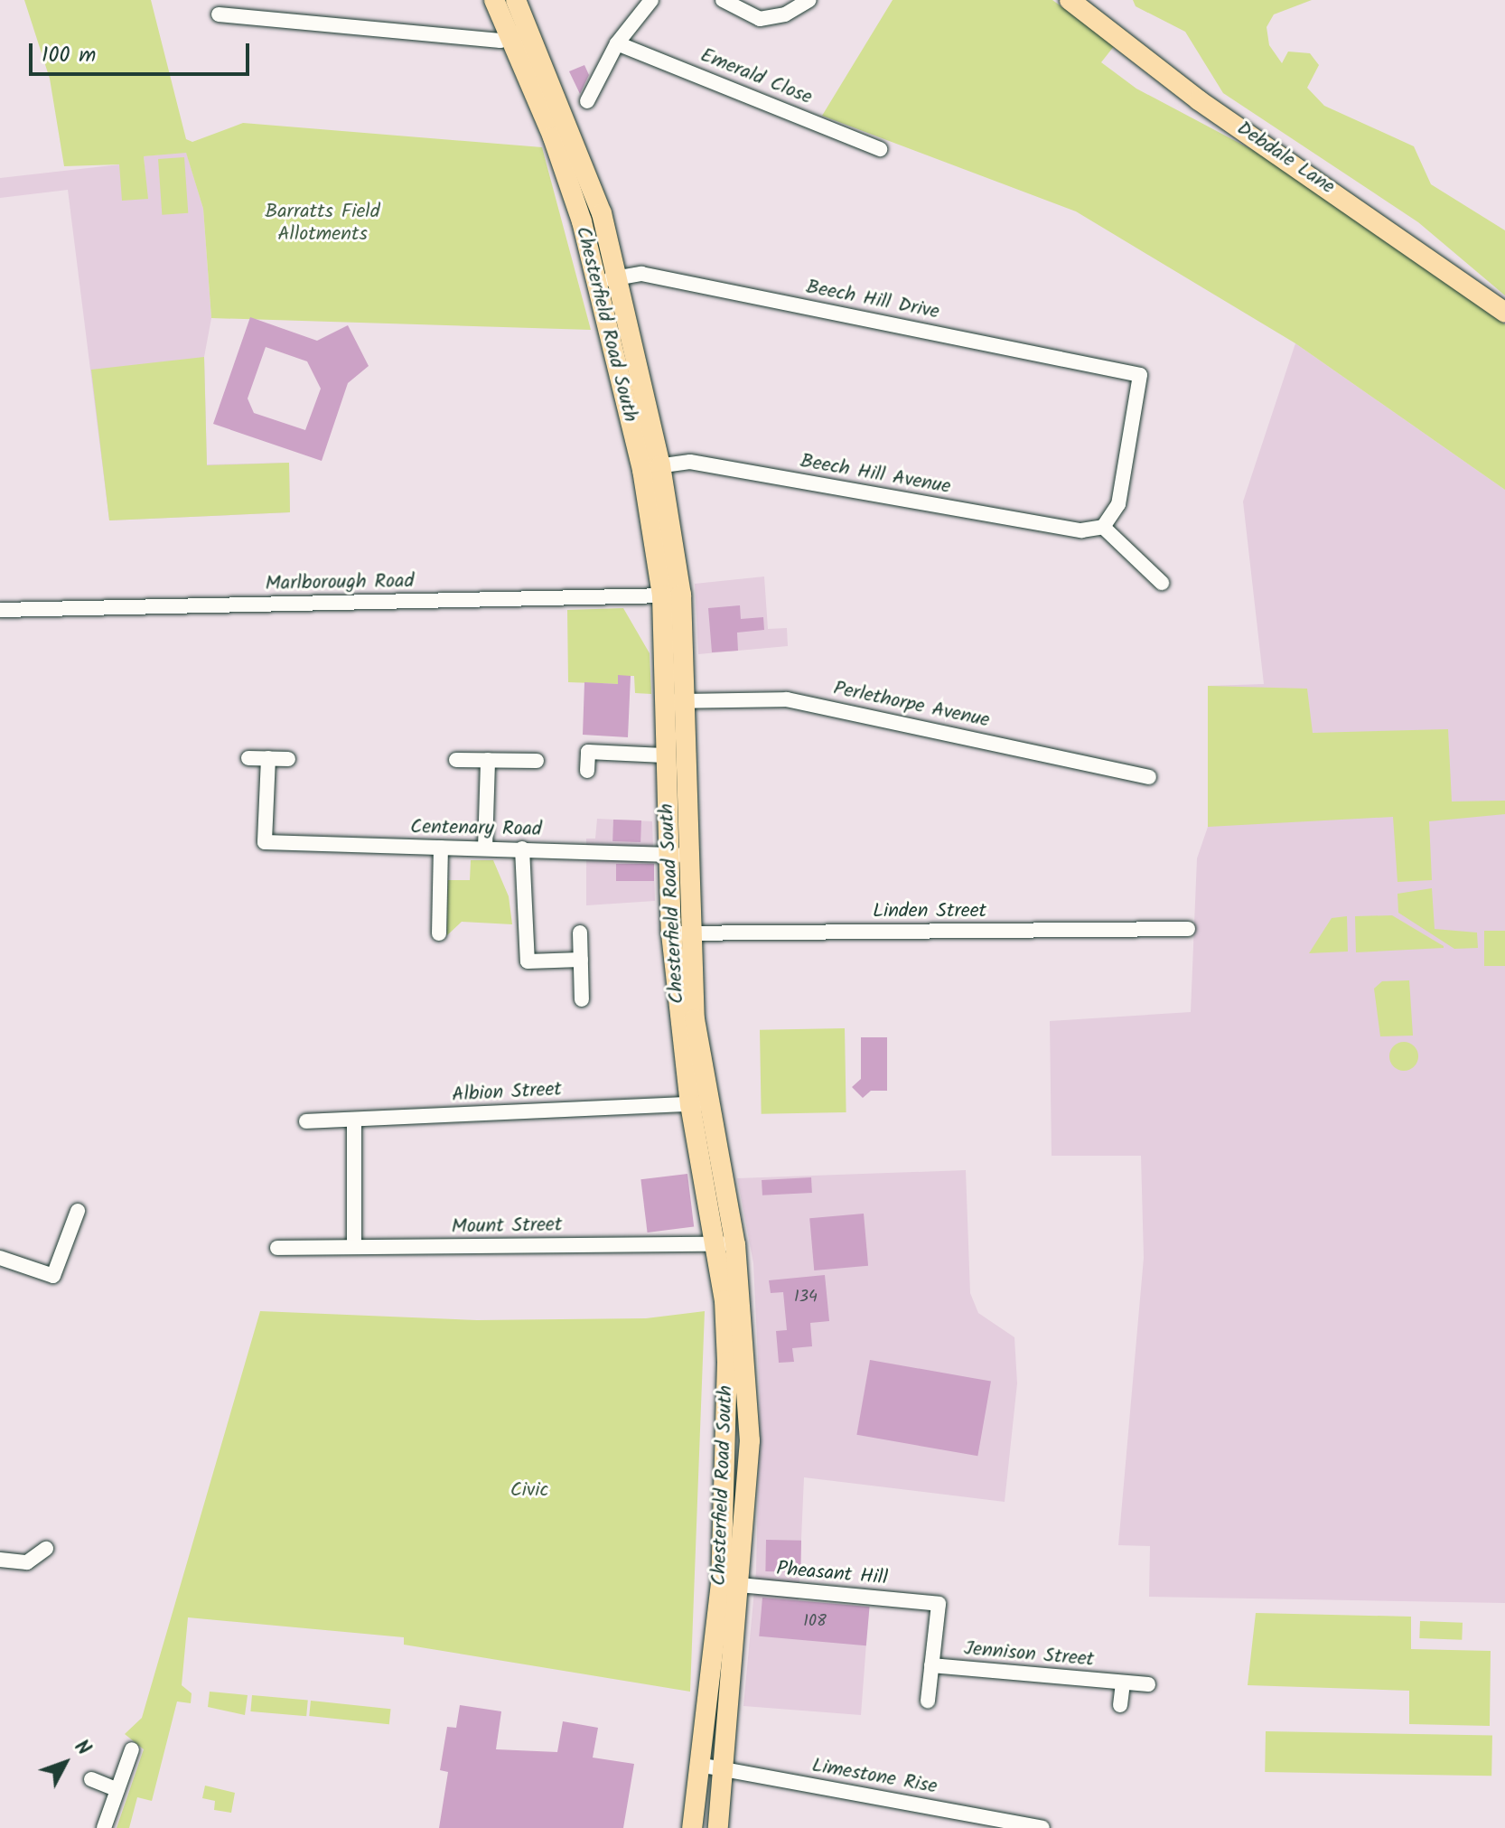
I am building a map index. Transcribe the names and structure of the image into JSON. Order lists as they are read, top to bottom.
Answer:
{
  "streets": {
    "main road": ["Debdale Lane", "Chesterfield Road South"],
    "street": [
      "Emerald Close",
      "Beech Hill Drive",
      "Beech Hill Avenue",
      "Marlborough Road",
      "Perlethorpe Avenue",
      "Centenary Road",
      "Linden Street",
      "Albion Street",
      "Mount Street",
      "Pheasant Hill",
      "Jennison Street",
      "Limestone Rise"
    ]
  },
  "crossings": [
    ["Beech Hill Drive", "Chesterfield Road South"],
    ["Beech Hill Drive", "Beech Hill Avenue"],
    ["Chesterfield Road South", "Beech Hill Avenue"],
    ["Chesterfield Road South", "Marlborough Road"],
    ["Chesterfield Road South", "Perlethorpe Avenue"],
    ["Chesterfield Road South", "Centenary Road"],
    ["Chesterfield Road South", "Linden Street"],
    ["Chesterfield Road South", "Albion Street"],
    ["Chesterfield Road South", "Mount Street"],
    ["Chesterfield Road South", "Pheasant Hill"],
    ["Chesterfield Road South", "Limestone Rise"],
    ["Pheasant Hill", "Jennison Street"]
  ],
  "parks": ["Barratts Field Allotments", "Civic"],
  "house_numbers": ["134", "108"],
  "scale_bar": "100 m",
  "north": "top right"
}
